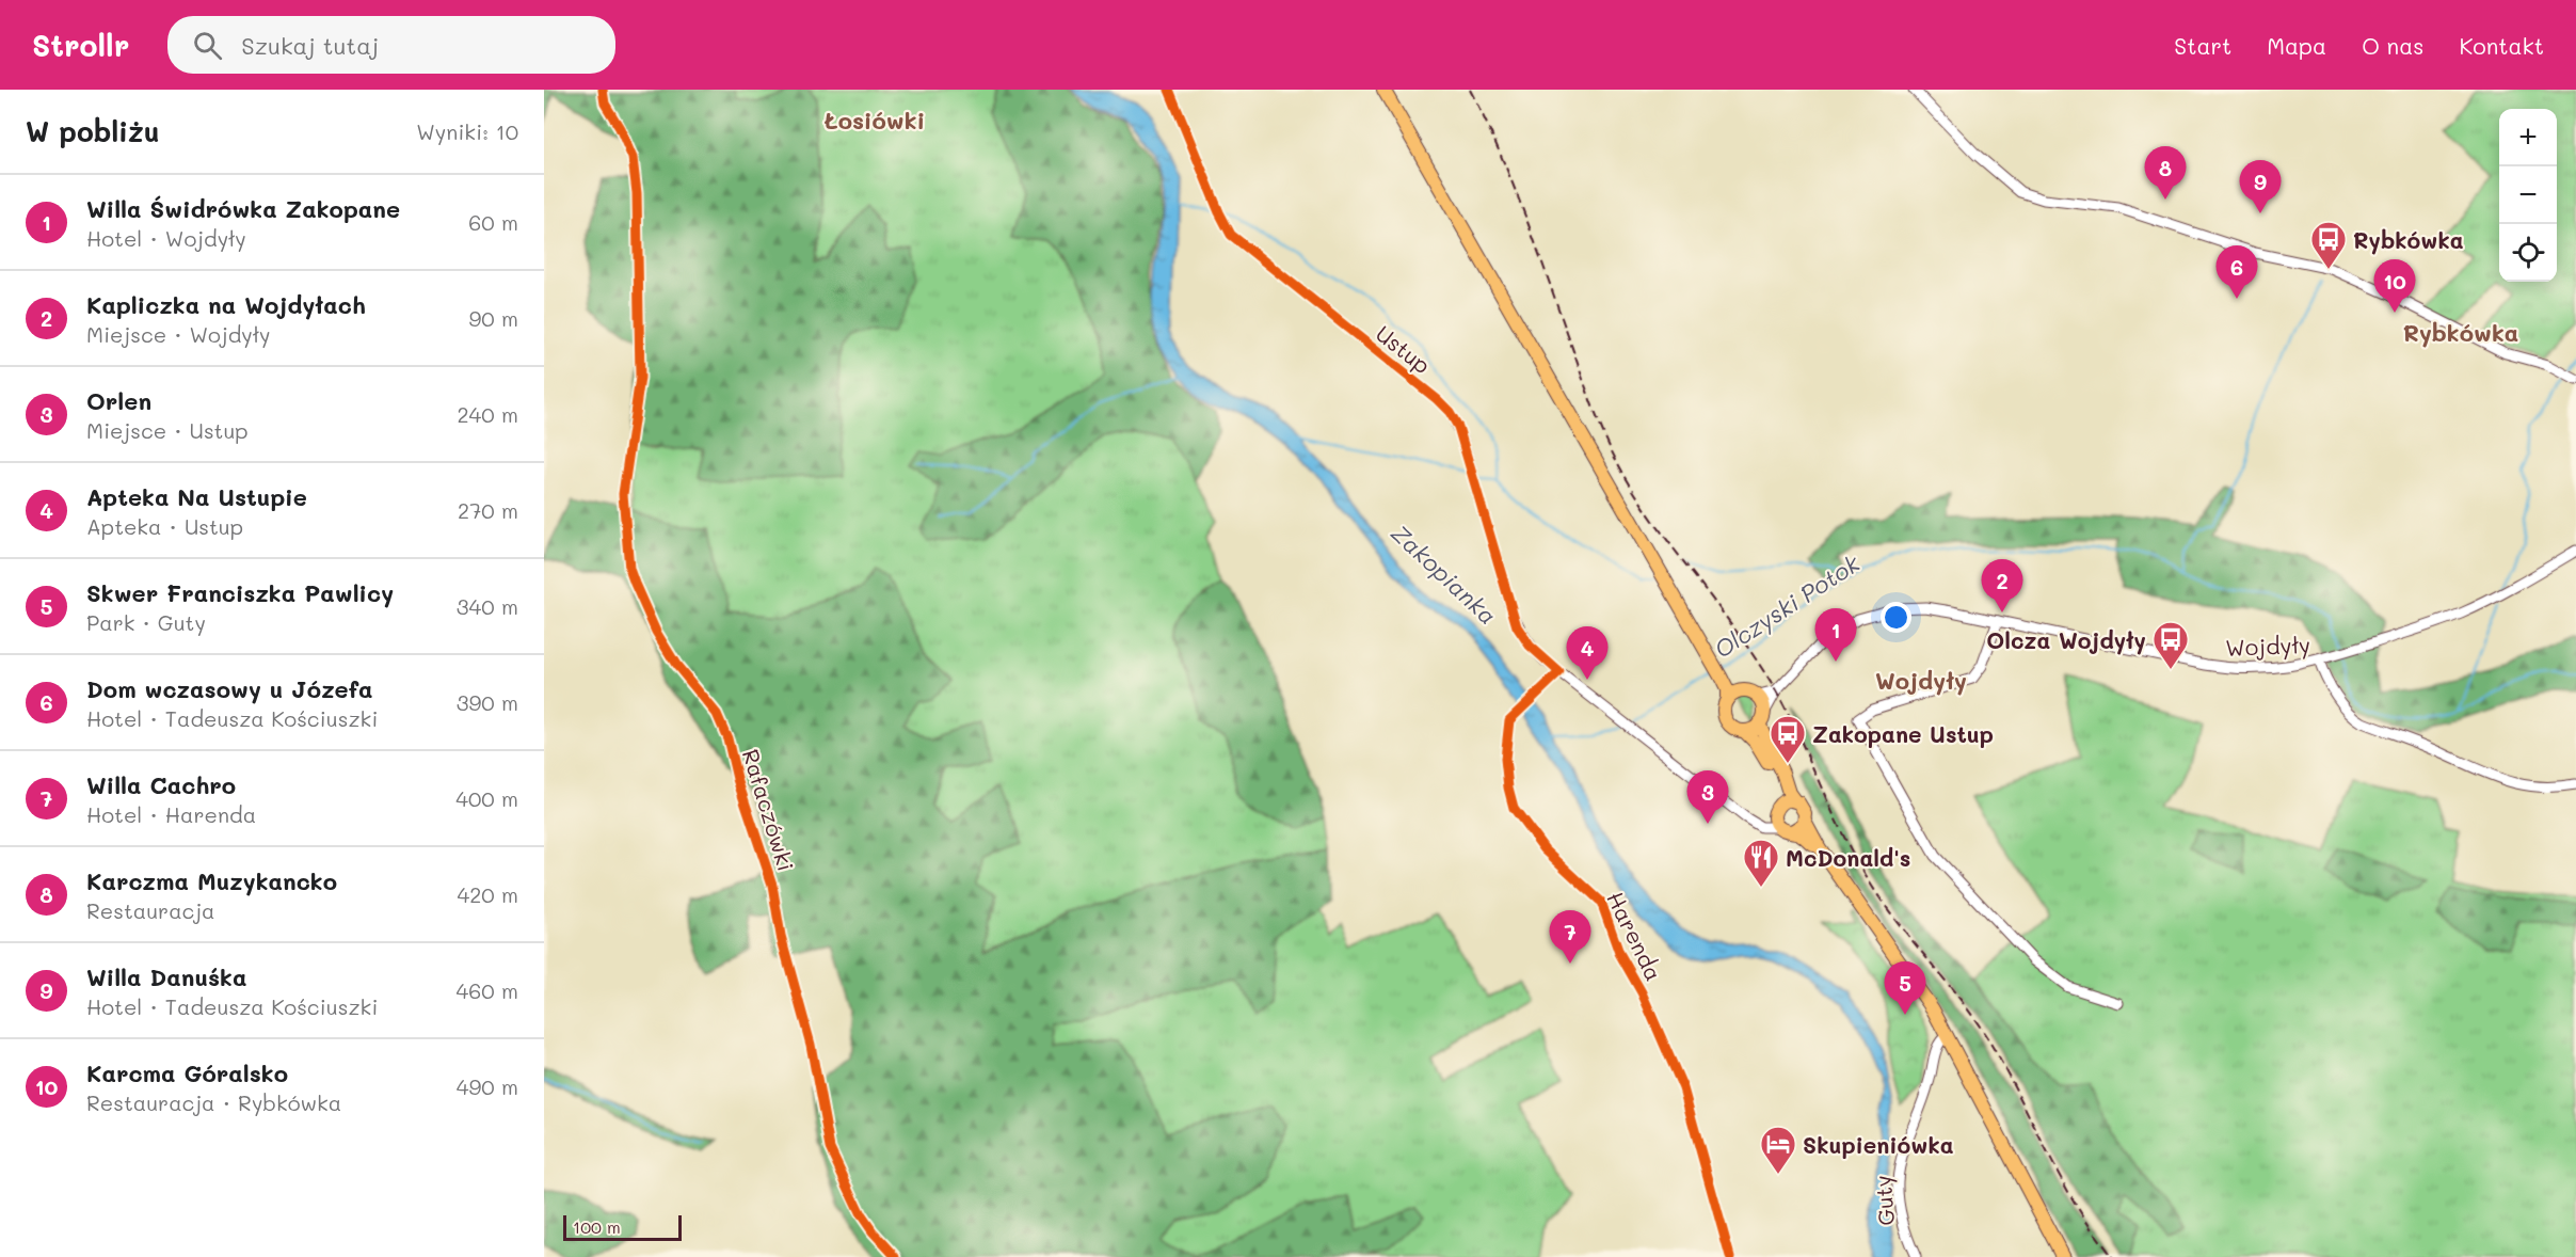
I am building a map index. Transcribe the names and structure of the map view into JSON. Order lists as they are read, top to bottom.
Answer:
{
  "streets": {
    "street": [
      "Ustup",
      "Wojdyły",
      "Rafaczówki",
      "Harenda",
      "Guty"
    ]
  },
  "crossings": [
    ["Ustup", "Harenda"]
  ],
  "districts": ["Łosiówki", "Rybkówka", "Wojdyły"],
  "water": ["Zakopianka", "Olczyski Potok"],
  "places": {
    "bus stop": ["Rybkówka", "Olcza Wojdyły", "Zakopane Ustup"],
    "restaurant": ["McDonald's"],
    "hotel": ["Skupieniówka"]
  },
  "scale_bar": "100 m",
  "page": {
    "header": "Strollr",
    "search": "Szukaj tutaj",
    "nav": [
      "Start",
      "Mapa",
      "O nas",
      "Kontakt"
    ],
    "heading": ["W pobliżu", "Wyniki: 10"],
    "map_buttons": ["+", "−"],
    "pins": [
      "8",
      "9",
      "6",
      "10",
      "2",
      "1",
      "4",
      "3",
      "7",
      "5"
    ],
    "list": [
      {
        "mark": "1",
        "name": "Willa Świdrówka Zakopane",
        "note": "Hotel · Wojdyły",
        "value": "60 m"
      },
      {
        "mark": "2",
        "name": "Kapliczka na Wojdyłach",
        "note": "Miejsce · Wojdyły",
        "value": "90 m"
      },
      {
        "mark": "3",
        "name": "Orlen",
        "note": "Miejsce · Ustup",
        "value": "240 m"
      },
      {
        "mark": "4",
        "name": "Apteka Na Ustupie",
        "note": "Apteka · Ustup",
        "value": "270 m"
      },
      {
        "mark": "5",
        "name": "Skwer Franciszka Pawlicy",
        "note": "Park · Guty",
        "value": "340 m"
      },
      {
        "mark": "6",
        "name": "Dom wczasowy u Józefa",
        "note": "Hotel · Tadeusza Kościuszki",
        "value": "390 m"
      },
      {
        "mark": "7",
        "name": "Willa Cachro",
        "note": "Hotel · Harenda",
        "value": "400 m"
      },
      {
        "mark": "8",
        "name": "Karczma Muzykancko",
        "note": "Restauracja",
        "value": "420 m"
      },
      {
        "mark": "9",
        "name": "Willa Danuśka",
        "note": "Hotel · Tadeusza Kościuszki",
        "value": "460 m"
      },
      {
        "mark": "10",
        "name": "Karcma Góralsko",
        "note": "Restauracja · Rybkówka",
        "value": "490 m"
      }
    ],
    "scale": "100 m"
  }
}
